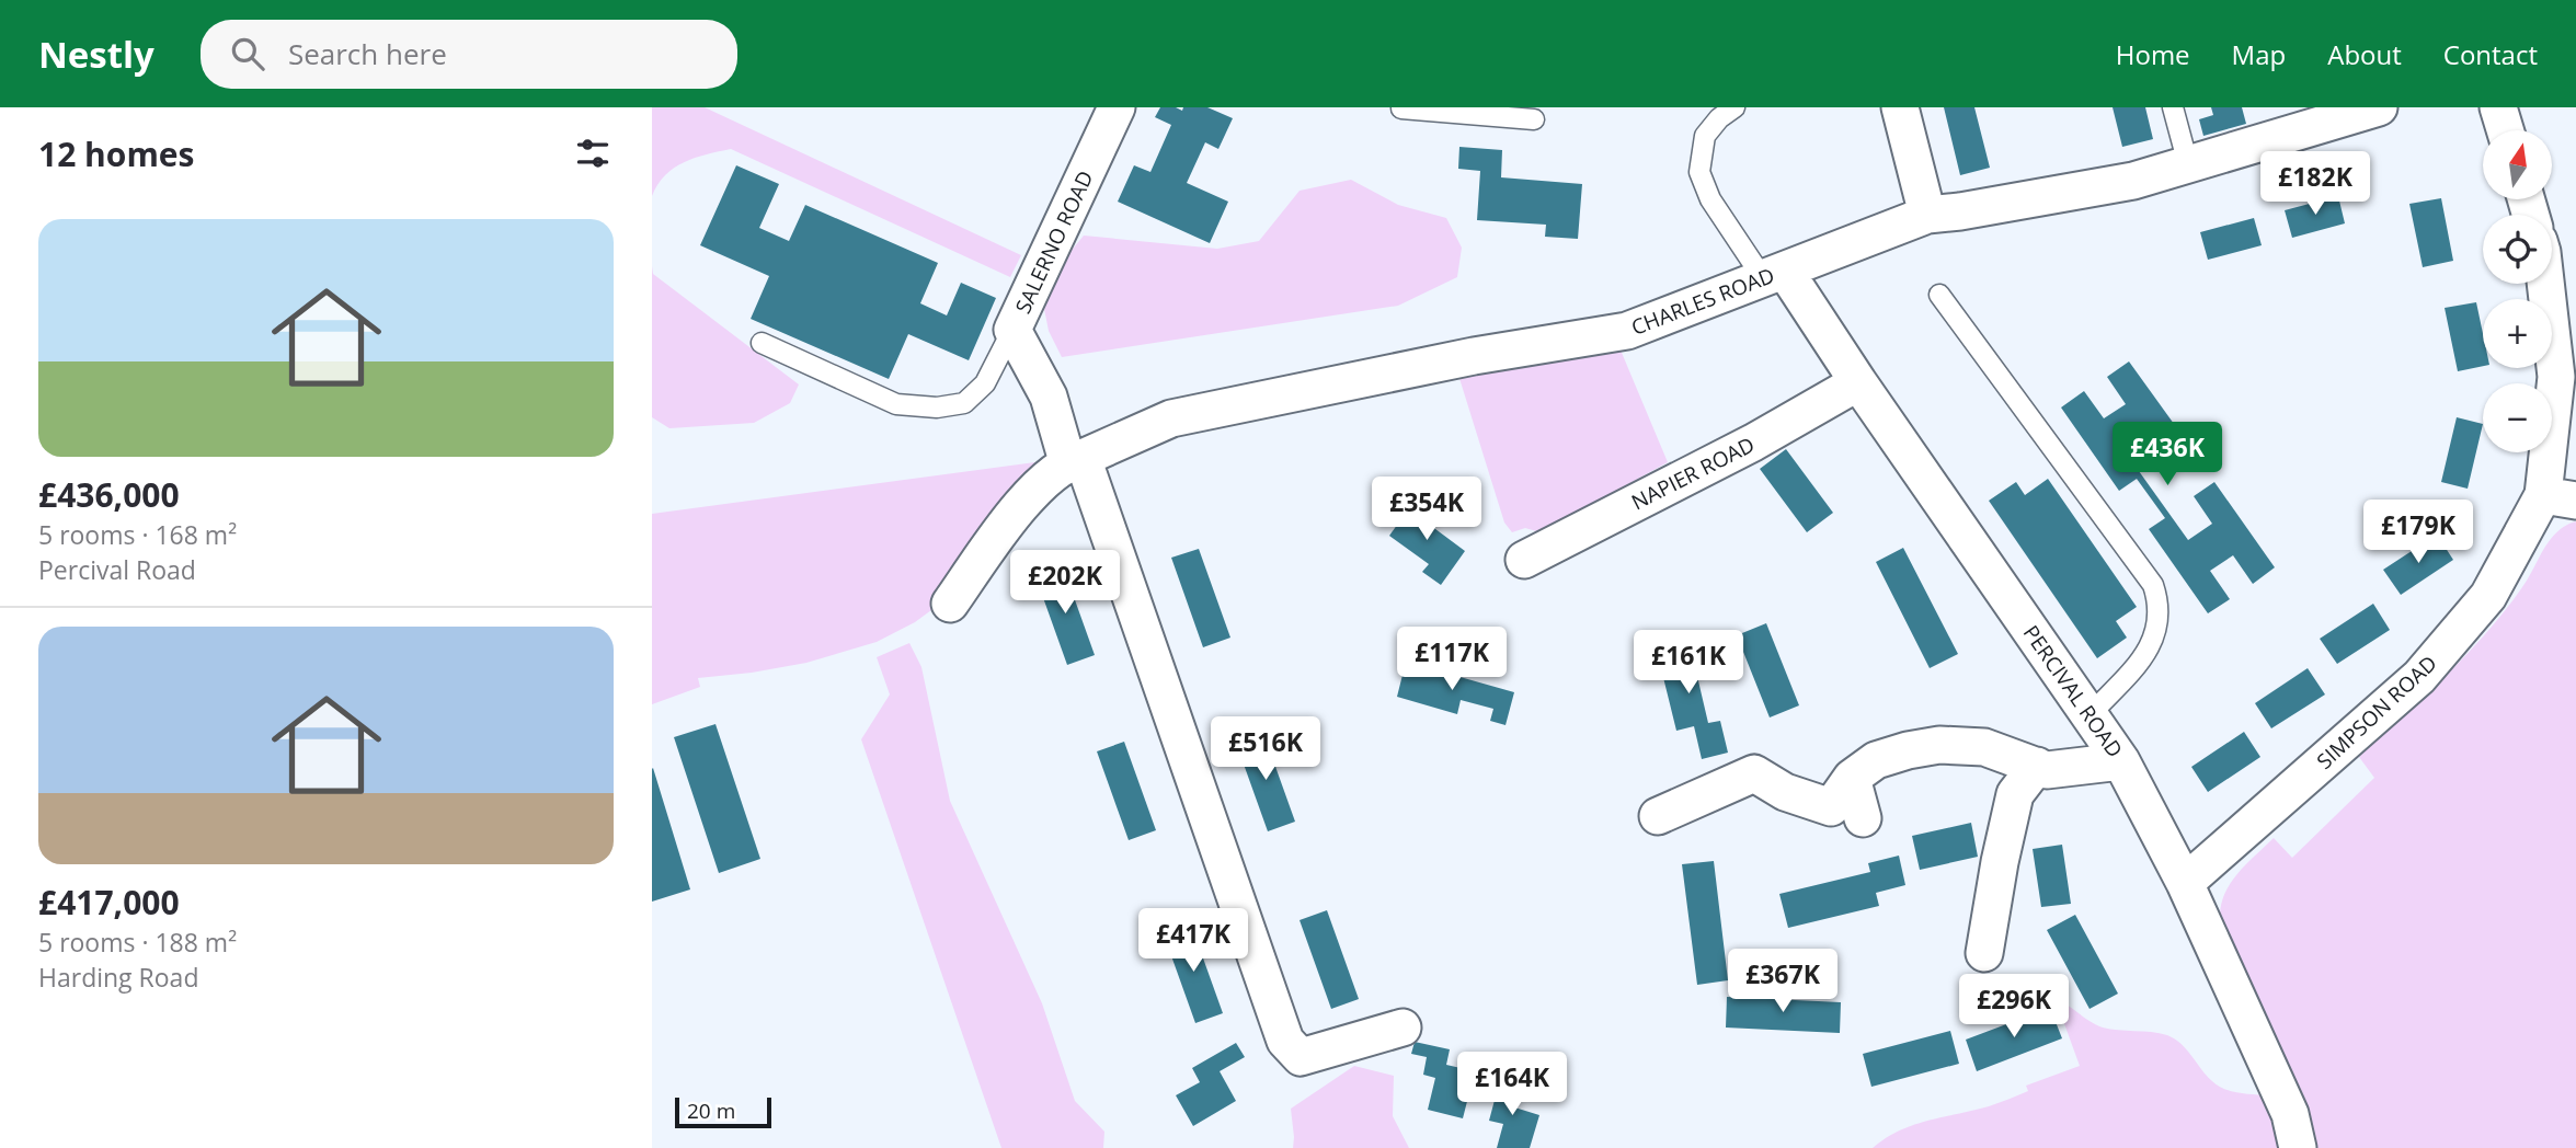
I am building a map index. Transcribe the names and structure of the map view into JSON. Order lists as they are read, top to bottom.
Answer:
{
  "streets": {
    "street": [
      "SALERNO ROAD",
      "CHARLES ROAD",
      "NAPIER ROAD",
      "PERCIVAL ROAD",
      "SIMPSON ROAD"
    ]
  },
  "crossings": [
    ["SALERNO ROAD", "CHARLES ROAD"],
    ["CHARLES ROAD", "PERCIVAL ROAD"],
    ["NAPIER ROAD", "PERCIVAL ROAD"],
    ["PERCIVAL ROAD", "SIMPSON ROAD"]
  ],
  "scale_bar": "20 m",
  "north": "top",
  "page": {
    "header": "Nestly",
    "search": "Search here",
    "nav": [
      "Home",
      "Map",
      "About",
      "Contact"
    ],
    "heading": "12 homes",
    "map_buttons": ["+", "−"],
    "price": [
      "£182K",
      "£436K",
      "£354K",
      "£179K",
      "£202K",
      "£117K",
      "£161K",
      "£516K",
      "£417K",
      "£367K",
      "£296K",
      "£164K"
    ],
    "list": [
      {
        "name": "£436,000",
        "note": "5 rooms · 168 m² · Percival Road"
      },
      {
        "name": "£417,000",
        "note": "5 rooms · 188 m² · Harding Road"
      }
    ],
    "scale": "20 m"
  }
}
